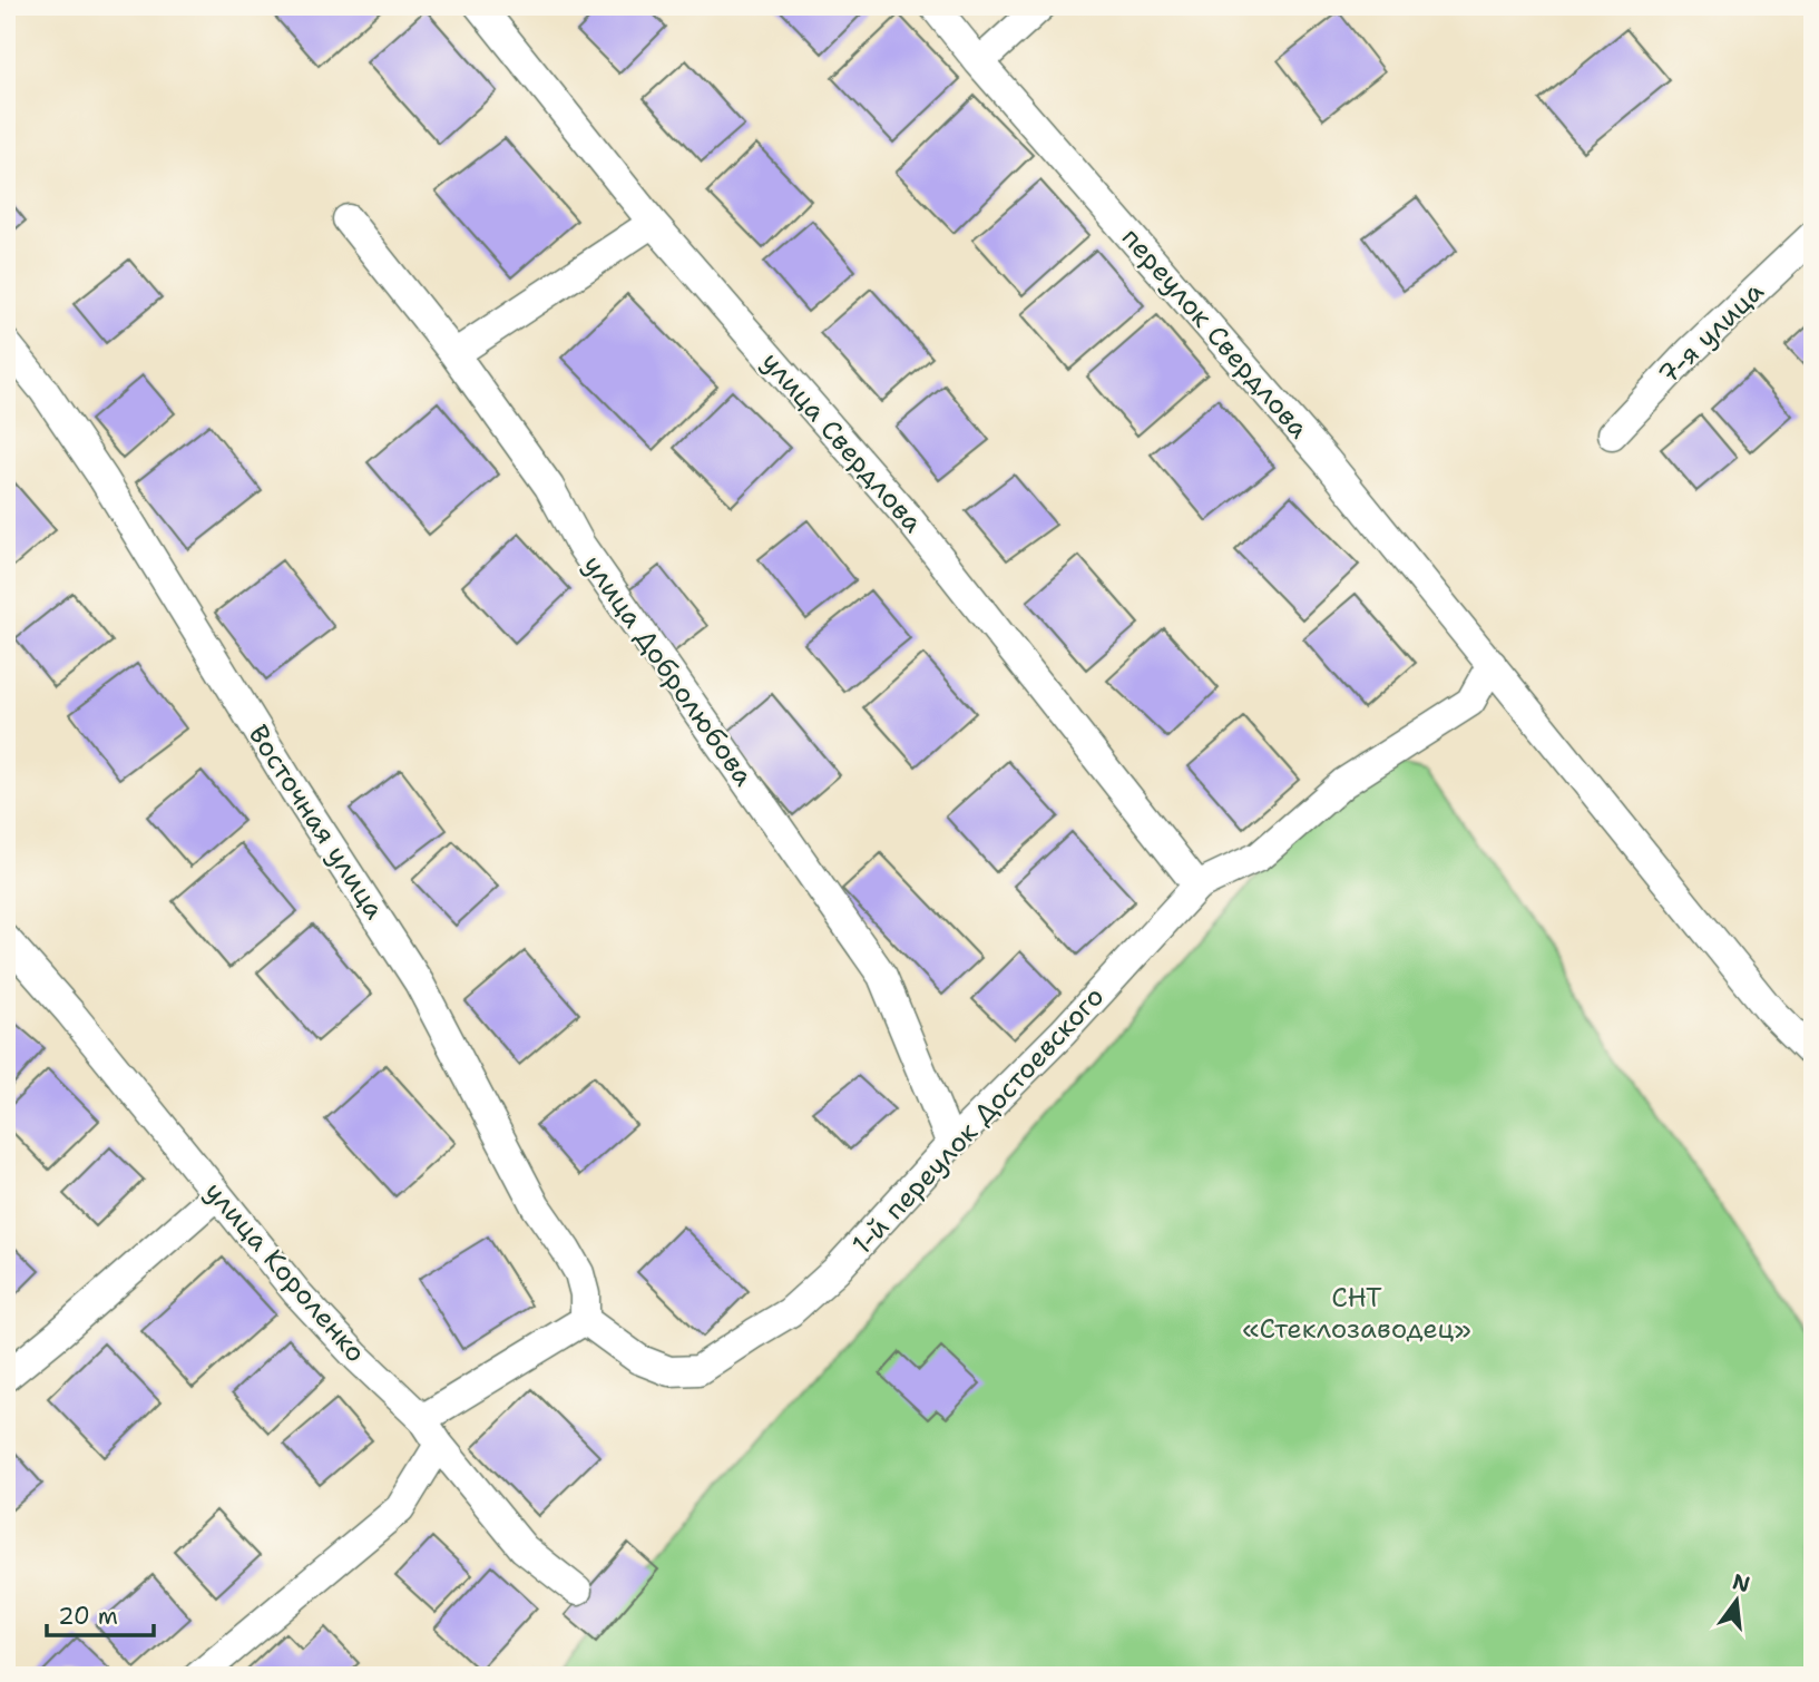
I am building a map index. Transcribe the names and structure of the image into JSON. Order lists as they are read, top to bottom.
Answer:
{
  "streets": {
    "street": [
      "переулок Свердлова",
      "7-я улица",
      "улица Свердлова",
      "улица Добролюбова",
      "Восточная улица",
      "1-й переулок Достоевского",
      "улица Короленко"
    ]
  },
  "crossings": [
    ["переулок Свердлова", "1-й переулок Достоевского"],
    ["улица Свердлова", "1-й переулок Достоевского"],
    ["улица Добролюбова", "1-й переулок Достоевского"],
    ["Восточная улица", "1-й переулок Достоевского"]
  ],
  "parks": ["СНТ «Стеклозаводец»"],
  "scale_bar": "20 m",
  "north": "top"
}
